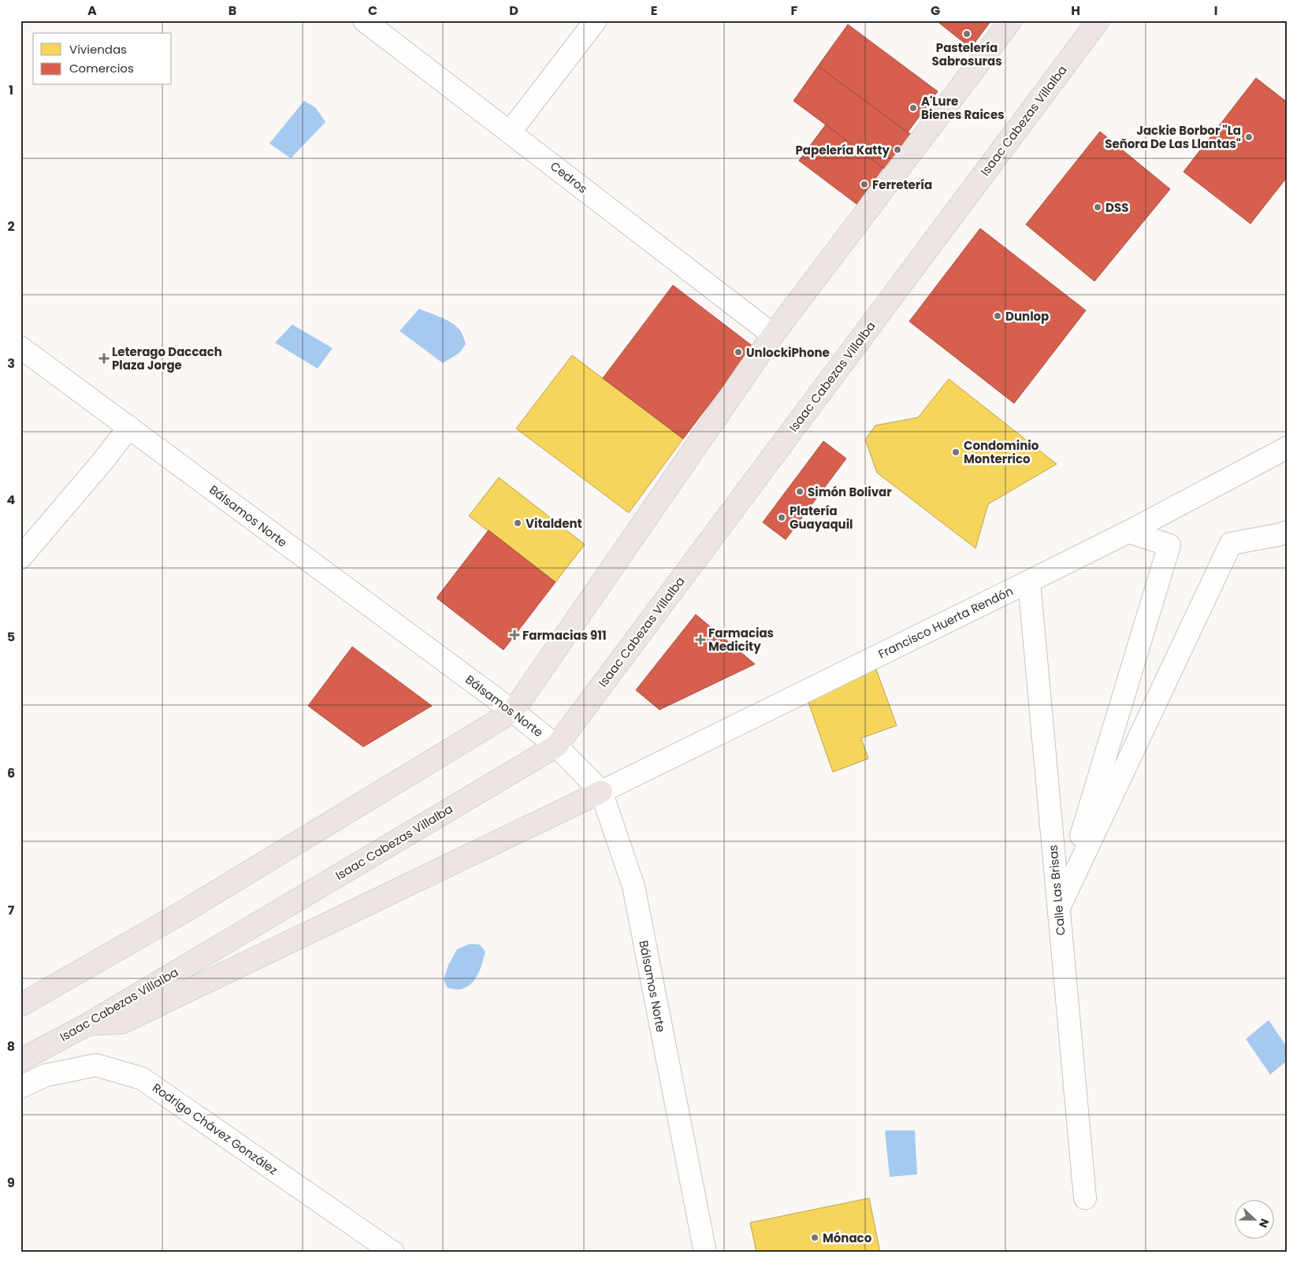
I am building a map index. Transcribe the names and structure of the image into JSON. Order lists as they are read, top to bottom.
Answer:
{
  "streets": {
    "main road": ["Isaac Cabezas Villalba"],
    "street": [
      "Cedros",
      "Bálsamos Norte",
      "Francisco Huerta Rendón",
      "Calle Las Brisas",
      "Rodrigo Chávez González"
    ]
  },
  "crossings": [
    ["Isaac Cabezas Villalba", "Bálsamos Norte"],
    ["Bálsamos Norte", "Francisco Huerta Rendón"],
    ["Francisco Huerta Rendón", "Calle Las Brisas"]
  ],
  "places": {
    "other": [
      "Pastelería Sabrosuras",
      "A'Lure Bienes Raices",
      "Jackie Borbor \"La Señora De Las Llantas\"",
      "Papelería Katty",
      "Ferretería",
      "DSS",
      "Dunlop",
      "UnlockiPhone",
      "Condominio Monterrico",
      "Simón Bolivar",
      "Platería Guayaquil",
      "Vitaldent",
      "Mónaco"
    ],
    "health": ["Leterago Daccach Plaza Jorge", "Farmacias 911", "Farmacias Medicity"]
  },
  "legend": ["Viviendas", "Comercios"],
  "north": "right",
  "grid": {
    "columns": [
      "A",
      "B",
      "C",
      "D",
      "E",
      "F",
      "G",
      "H",
      "I"
    ],
    "rows": [
      "1",
      "2",
      "3",
      "4",
      "5",
      "6",
      "7",
      "8",
      "9"
    ]
  }
}
